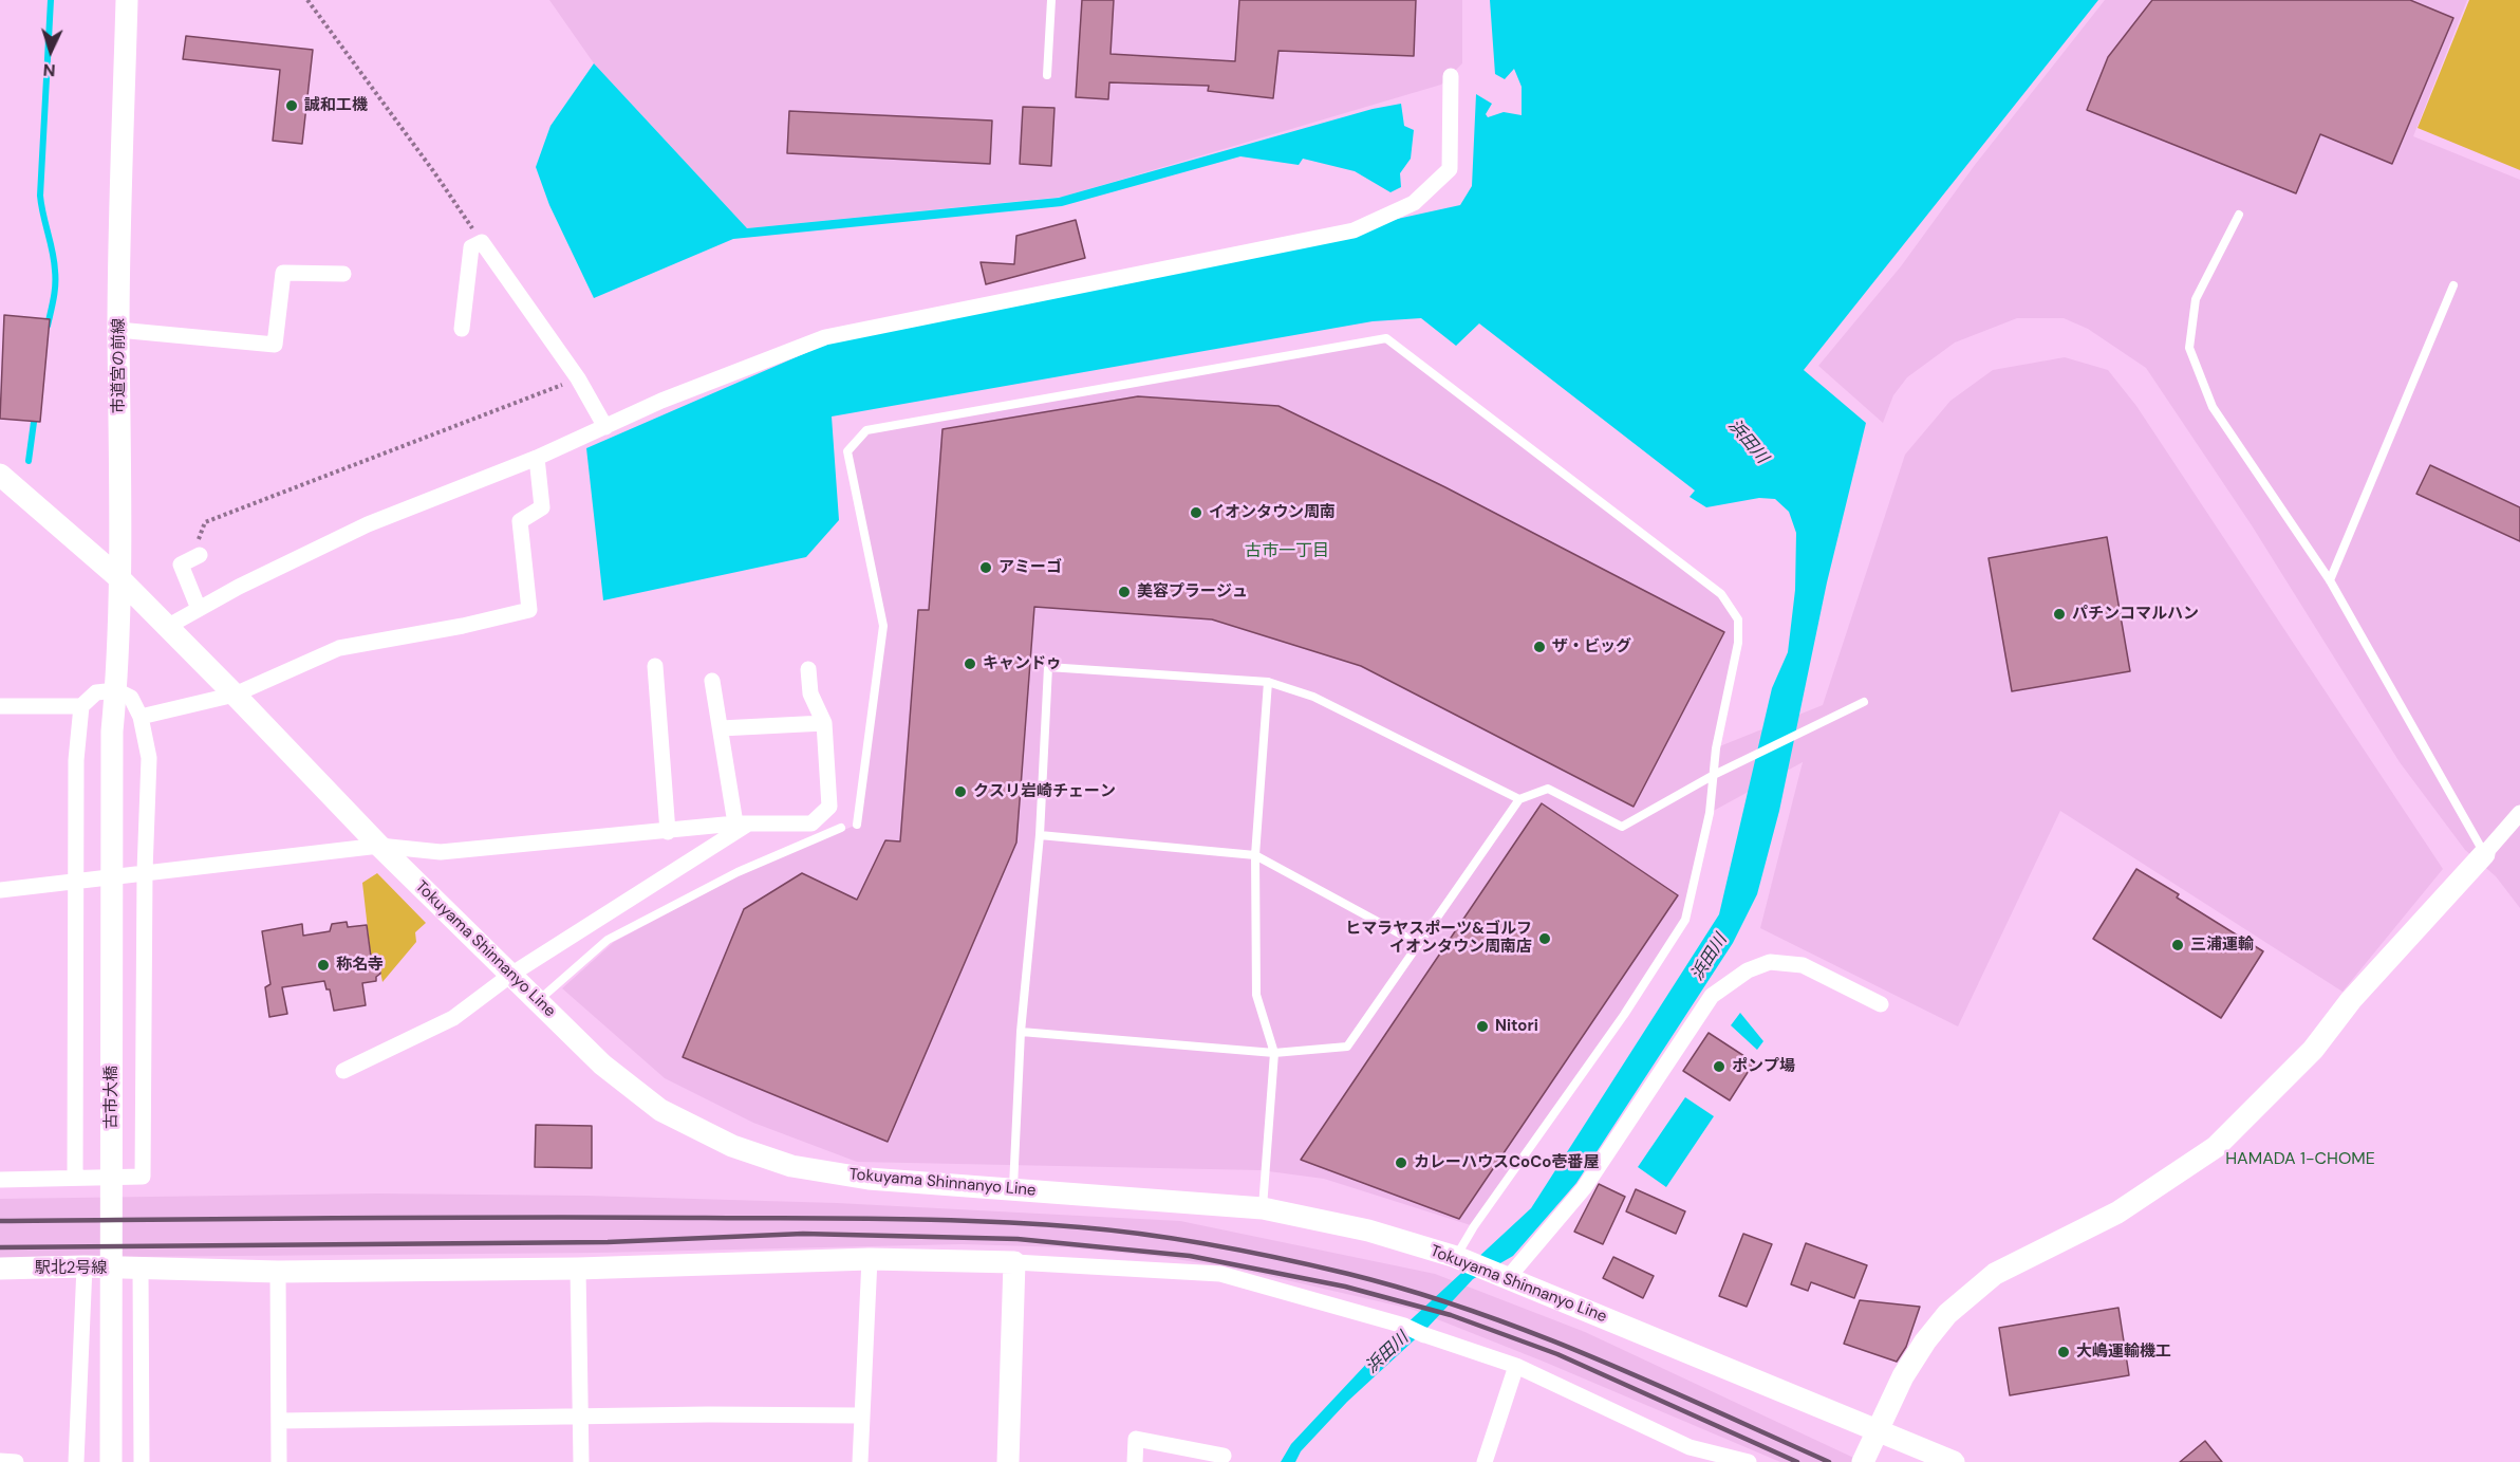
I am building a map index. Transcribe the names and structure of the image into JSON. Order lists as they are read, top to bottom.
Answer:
{
  "streets": {
    "street": [
      "市道宮の前線",
      "Tokuyama Shinnanyo Line",
      "古市大橋",
      "駅北2号線"
    ]
  },
  "crossings": [
    ["市道宮の前線", "Tokuyama Shinnanyo Line"],
    ["市道宮の前線", "古市大橋"]
  ],
  "districts": ["古市一丁目", "HAMADA 1-CHOME"],
  "water": ["浜田川"],
  "places": [
    "誠和工機",
    "イオンタウン周南",
    "アミーゴ",
    "美容プラージュ",
    "パチンコマルハン",
    "ザ・ビッグ",
    "キャンドゥ",
    "クスリ岩崎チェーン",
    "ヒマラヤスポーツ&ゴルフ イオンタウン周南店",
    "三浦運輸",
    "称名寺",
    "Nitori",
    "ポンプ場",
    "カレーハウスCoCo壱番屋",
    "大嶋運輸機工"
  ],
  "north": "bottom"
}
